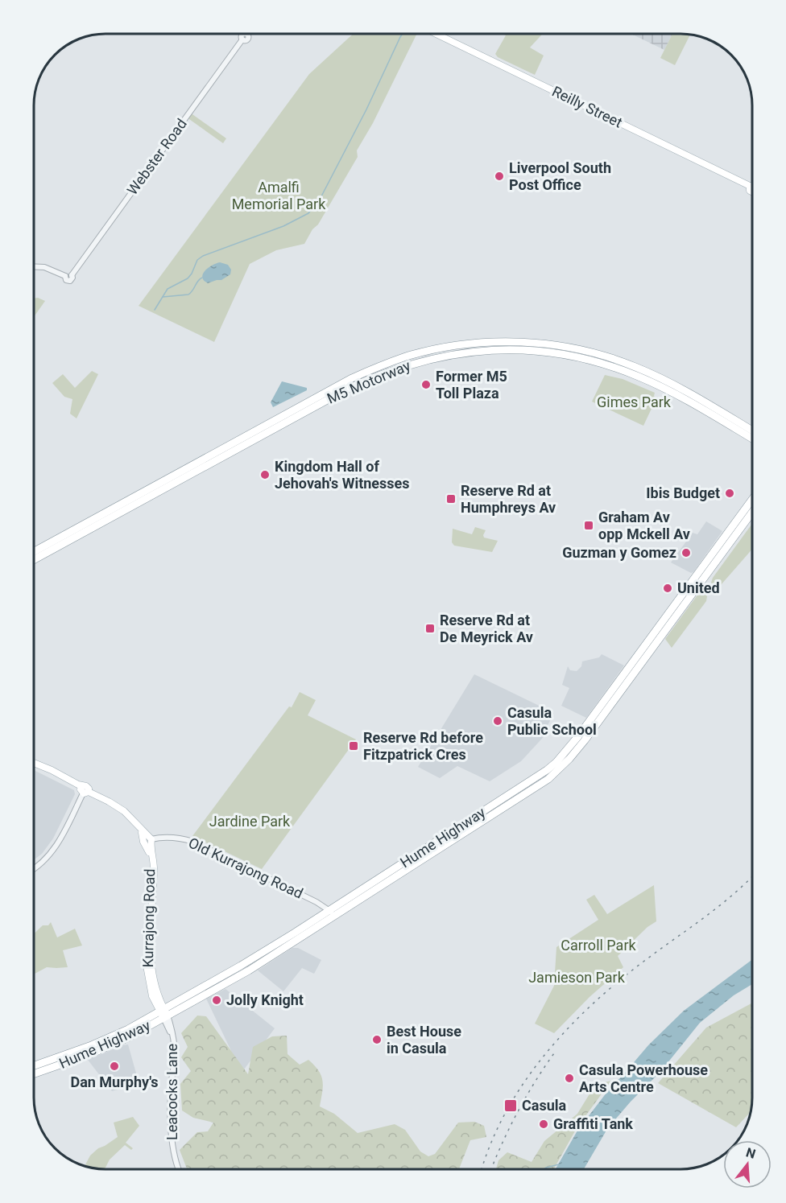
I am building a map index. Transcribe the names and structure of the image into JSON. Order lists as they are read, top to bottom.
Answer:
{
  "streets": {
    "highway": ["M5 Motorway", "Hume Highway"],
    "main road": ["Reilly Street", "Kurrajong Road"],
    "street": ["Webster Road", "Old Kurrajong Road", "Leacocks Lane"]
  },
  "crossings": [
    ["Hume Highway", "Old Kurrajong Road"],
    ["Hume Highway", "Kurrajong Road"],
    ["Hume Highway", "Leacocks Lane"],
    ["Old Kurrajong Road", "Kurrajong Road"],
    ["Kurrajong Road", "Leacocks Lane"]
  ],
  "parks": [
    "Amalfi Memorial Park",
    "Gimes Park",
    "Jardine Park",
    "Carroll Park",
    "Jamieson Park"
  ],
  "places": {
    "other": [
      "Liverpool South Post Office",
      "Former M5 Toll Plaza",
      "Kingdom Hall of Jehovah's Witnesses",
      "Ibis Budget",
      "Guzman y Gomez",
      "United",
      "Casula Public School",
      "Jolly Knight",
      "Best House in Casula",
      "Dan Murphy's",
      "Casula Powerhouse Arts Centre",
      "Graffiti Tank"
    ],
    "transit": [
      "Reserve Rd at Humphreys Av",
      "Graham Av opp Mckell Av",
      "Reserve Rd at De Meyrick Av",
      "Reserve Rd before Fitzpatrick Cres",
      "Casula"
    ]
  },
  "north": "top"
}
